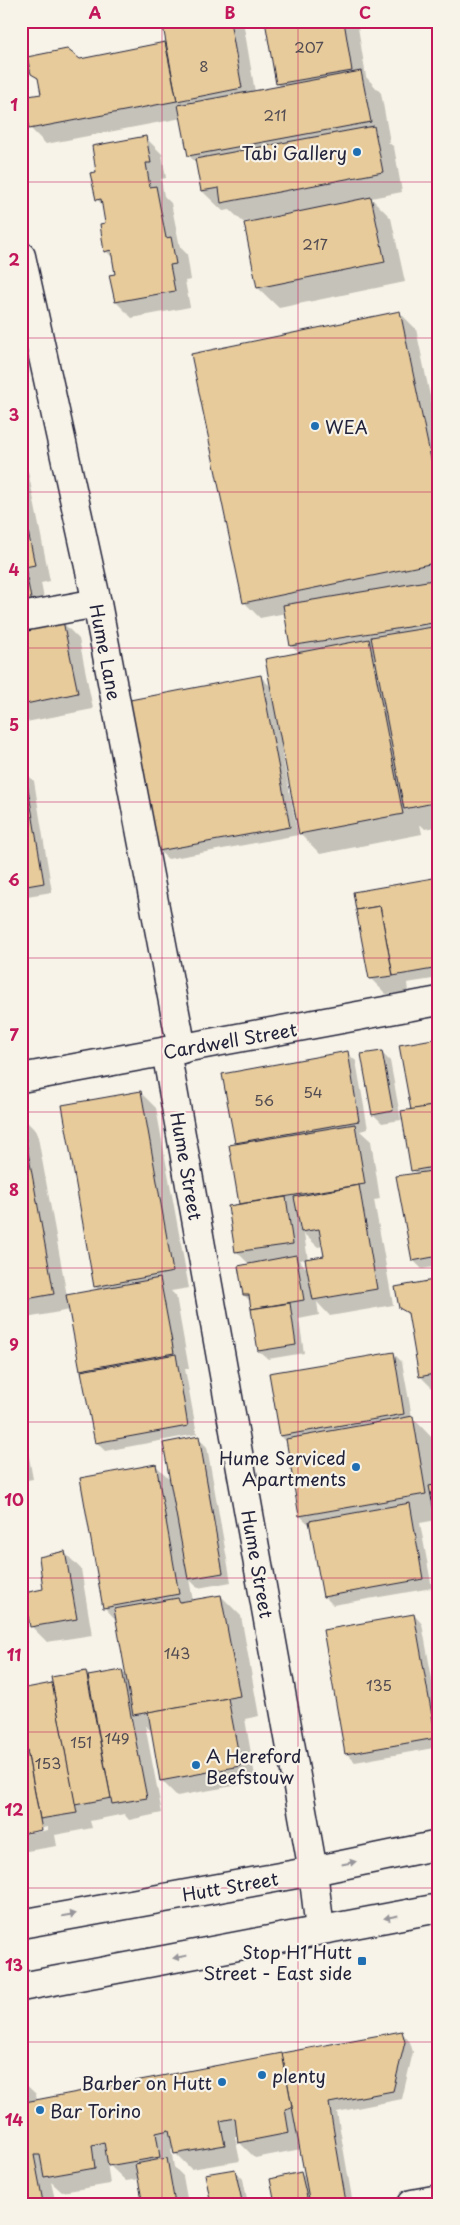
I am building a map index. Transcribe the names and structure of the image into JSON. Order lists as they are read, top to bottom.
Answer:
{
  "streets": {
    "street": [
      "Hume Lane",
      "Cardwell Street",
      "Hume Street",
      "Hutt Street"
    ]
  },
  "crossings": [
    ["Hume Lane", "Cardwell Street"],
    ["Hume Lane", "Hume Street"],
    ["Cardwell Street", "Hume Street"],
    ["Hume Street", "Hutt Street"]
  ],
  "places": {
    "other": [
      "Tabi Gallery",
      "WEA",
      "Hume Serviced Apartments",
      "A Hereford Beefstouw",
      "plenty",
      "Barber on Hutt",
      "Bar Torino"
    ],
    "transit": ["Stop H1 Hutt Street - East side"]
  },
  "house_numbers": [
    "207",
    "8",
    "211",
    "217",
    "54",
    "56",
    "143",
    "135",
    "149",
    "151",
    "153"
  ],
  "grid": {
    "columns": ["A", "B", "C"],
    "rows": [
      "1",
      "2",
      "3",
      "4",
      "5",
      "6",
      "7",
      "8",
      "9",
      "10",
      "11",
      "12",
      "13",
      "14"
    ]
  }
}
